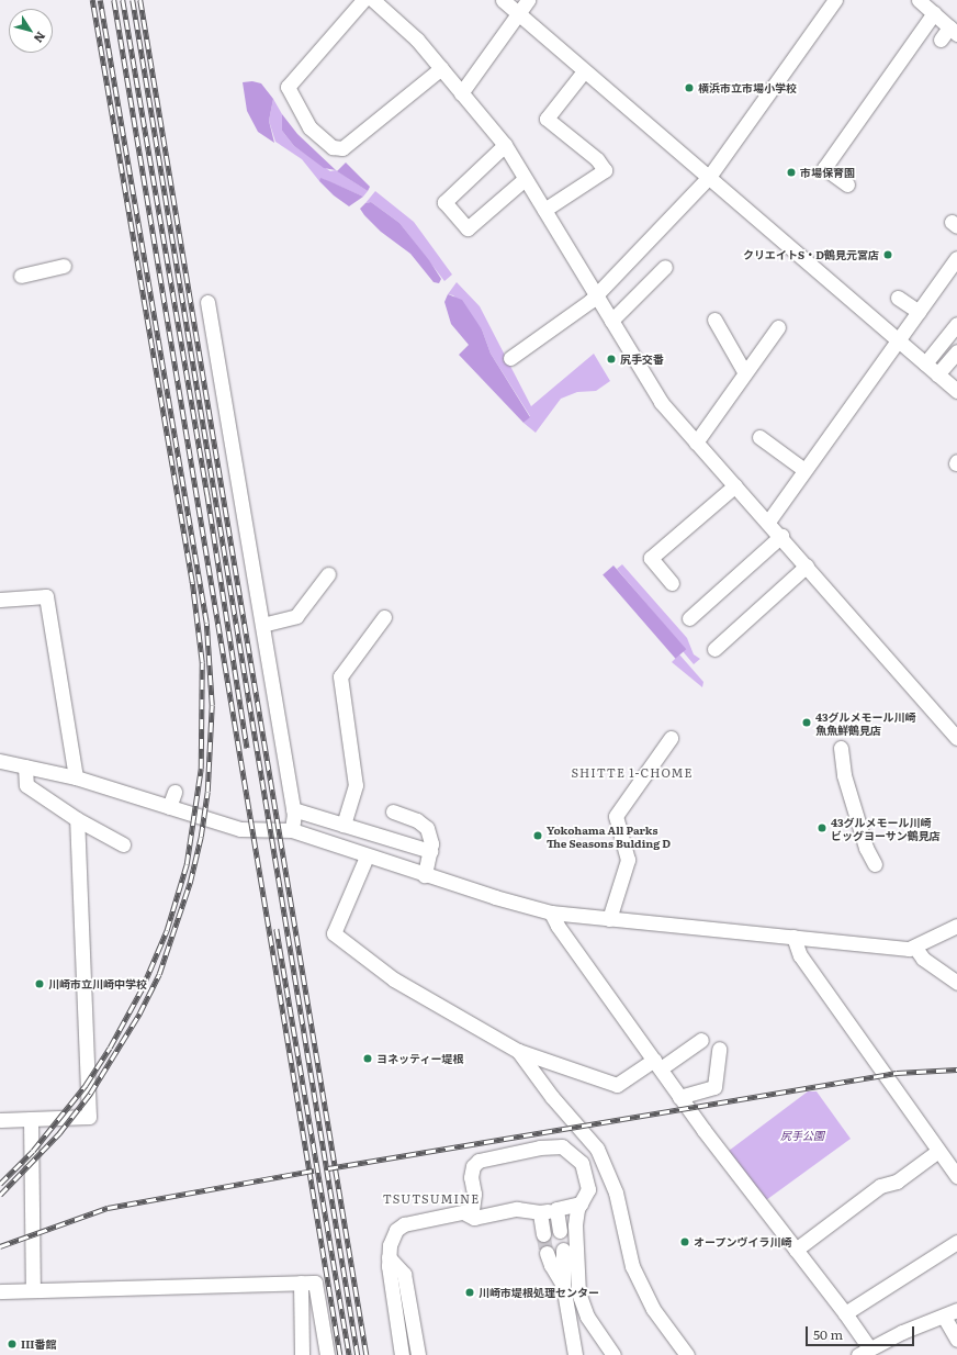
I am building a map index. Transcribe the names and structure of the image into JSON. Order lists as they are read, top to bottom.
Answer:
{
  "districts": ["SHITTE 1-CHOME", "TSUTSUMINE"],
  "parks": ["尻手公園"],
  "places": [
    "横浜市立市場小学校",
    "市場保育園",
    "クリエイトS・D鶴見元宮店",
    "尻手交番",
    "43グルメモール川崎 魚魚鮮鶴見店",
    "43グルメモール川崎 ビッグヨーサン鶴見店",
    "Yokohama All Parks The Seasons Bulding D",
    "川崎市立川崎中学校",
    "ヨネッティー堤根",
    "オープンヴイラ川崎",
    "川崎市堤根処理センター",
    "III番館"
  ],
  "scale_bar": "50 m",
  "north": "bottom right"
}
